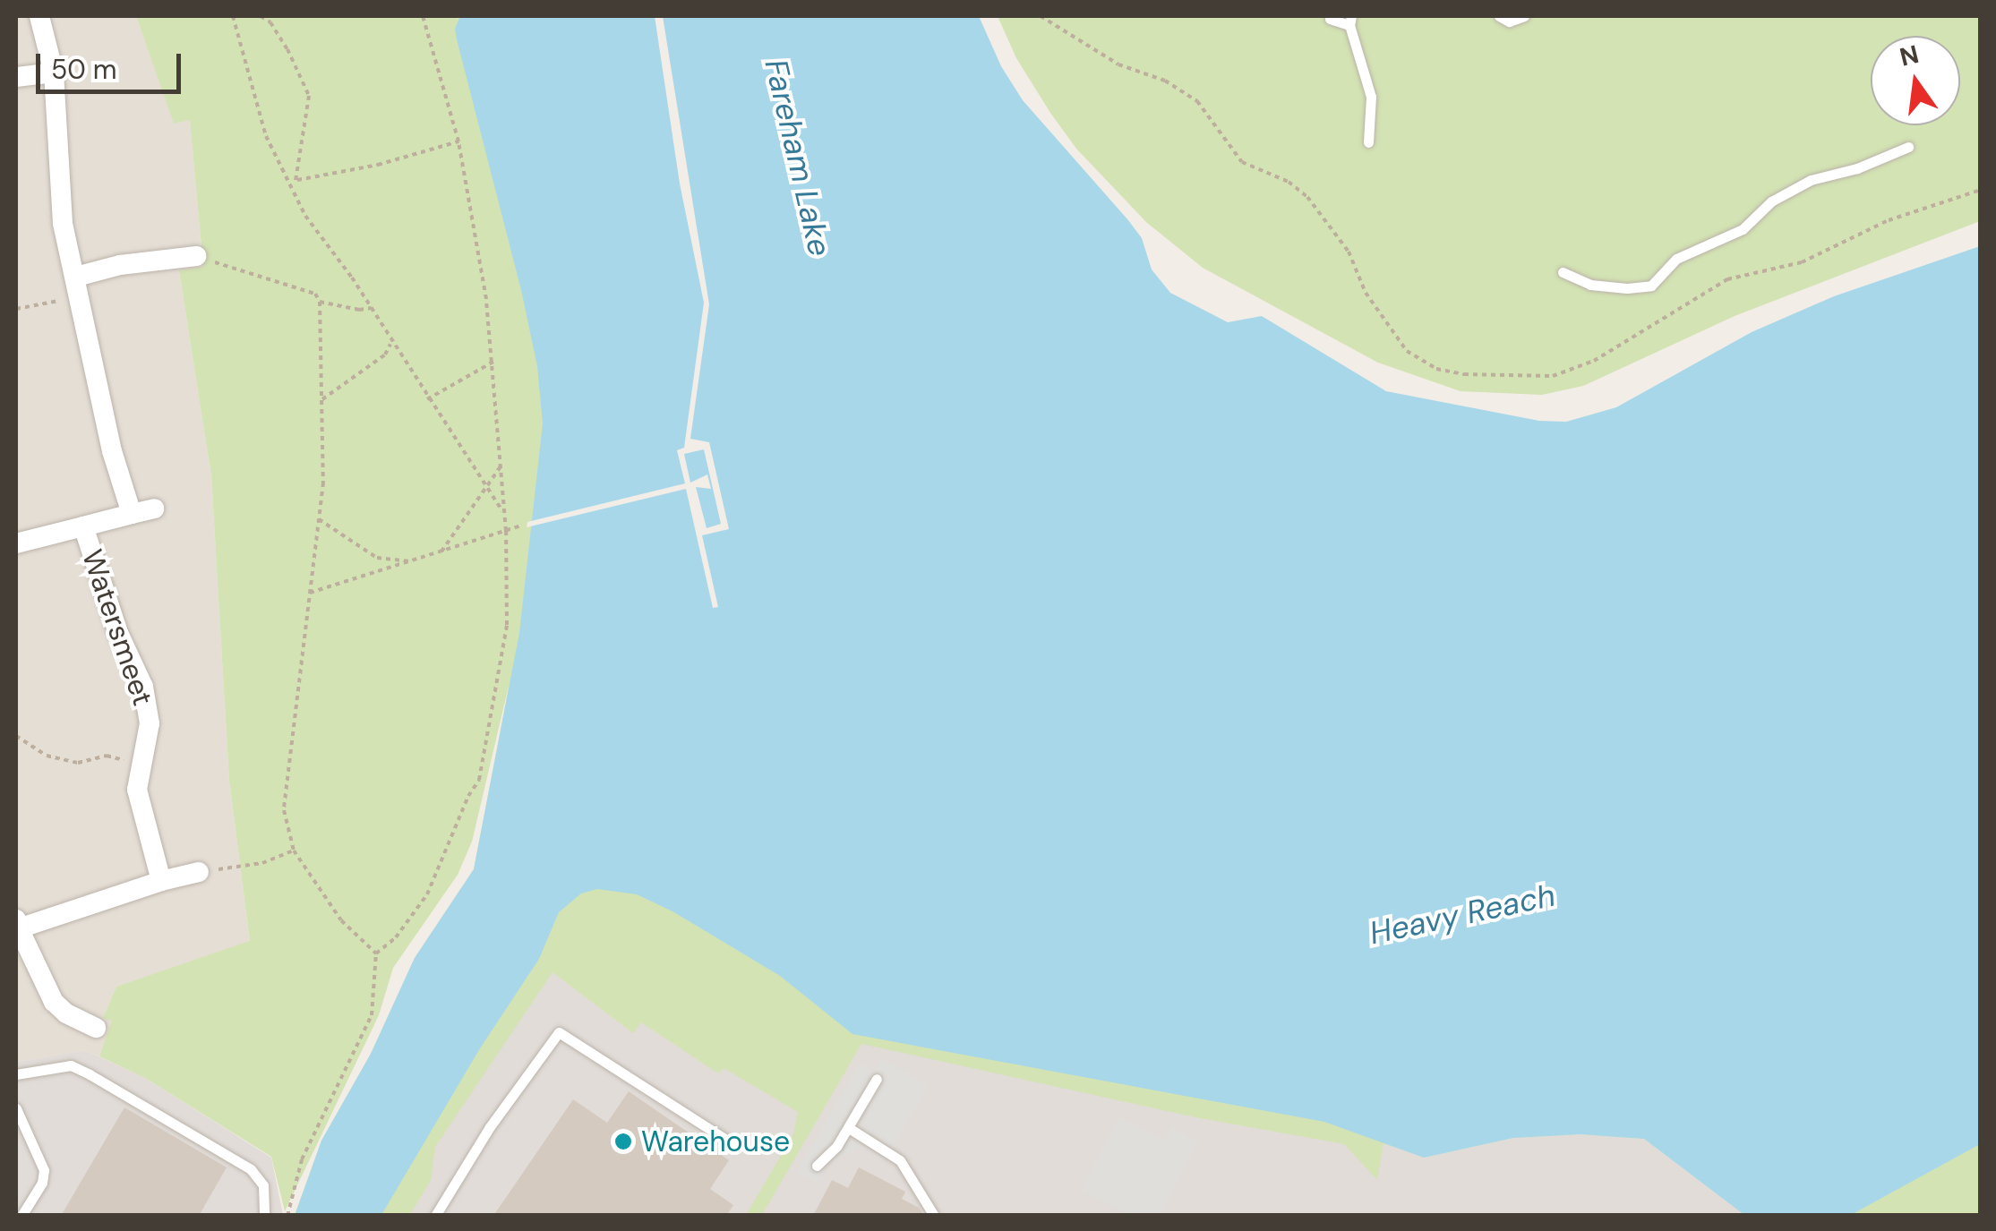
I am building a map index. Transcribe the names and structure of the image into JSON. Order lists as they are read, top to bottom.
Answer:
{
  "streets": {
    "street": ["Watersmeet"]
  },
  "water": ["Fareham Lake", "Heavy Reach"],
  "places": ["Warehouse"],
  "scale_bar": "50 m",
  "north": "top"
}
